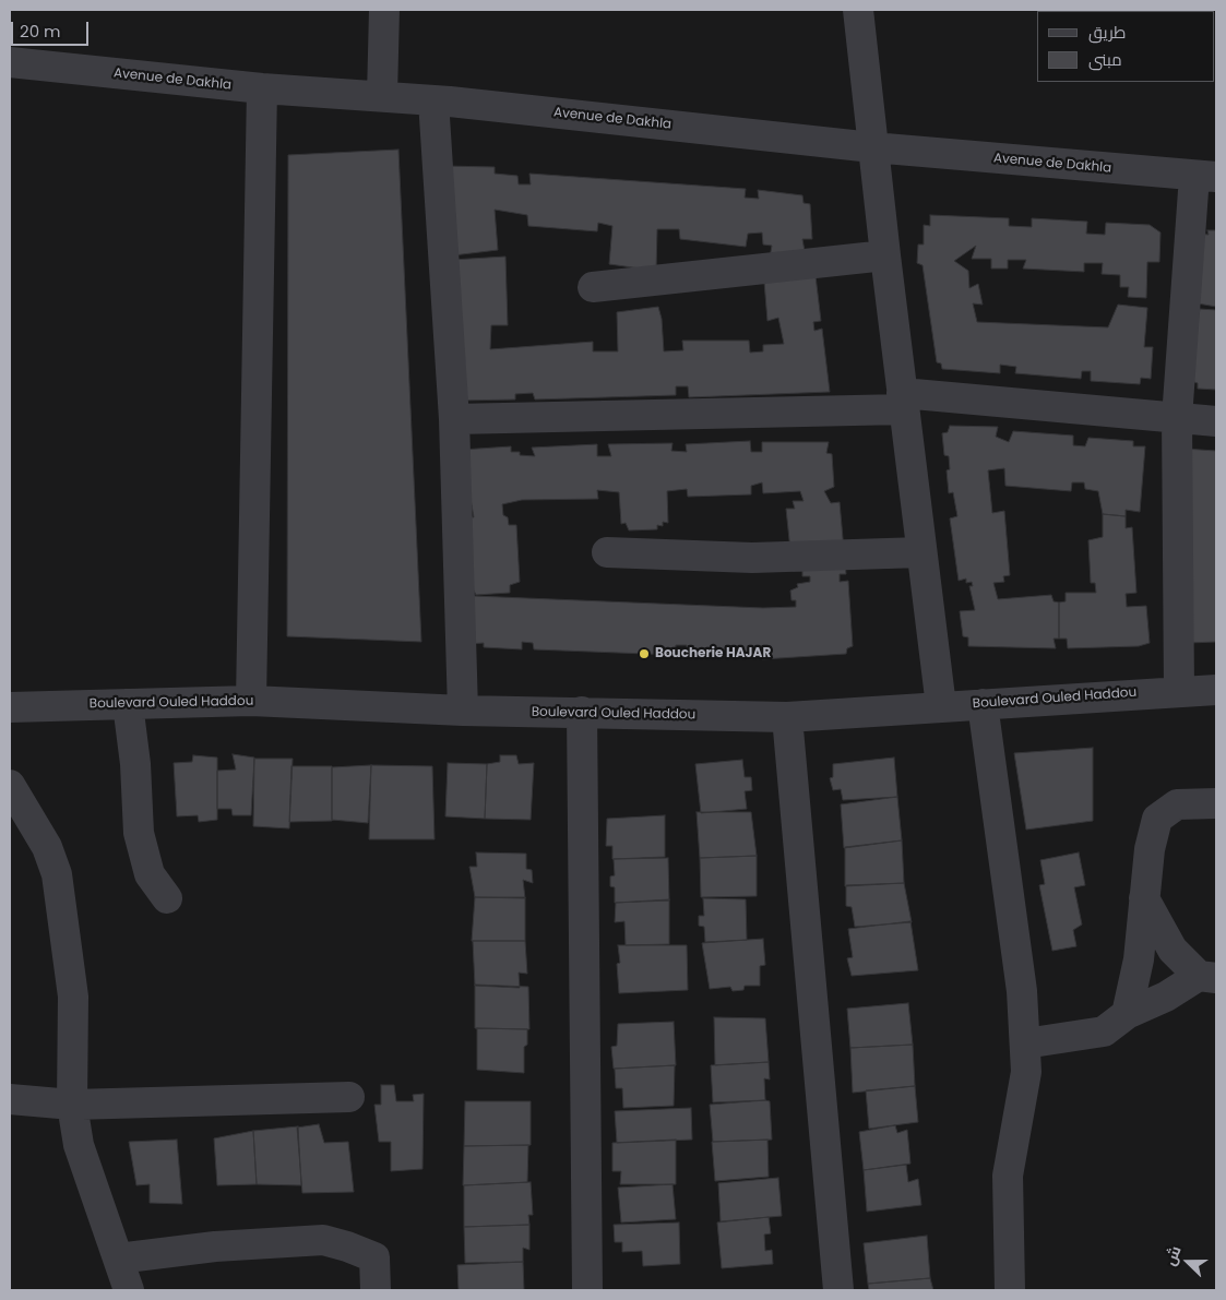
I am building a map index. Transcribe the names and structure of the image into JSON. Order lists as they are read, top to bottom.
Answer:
{
  "streets": {
    "street": ["Avenue de Dakhla", "Boulevard Ouled Haddou"]
  },
  "places": ["Boucherie HAJAR"],
  "legend": ["طريق", "مبنى"],
  "scale_bar": "20 m",
  "north": "left"
}
